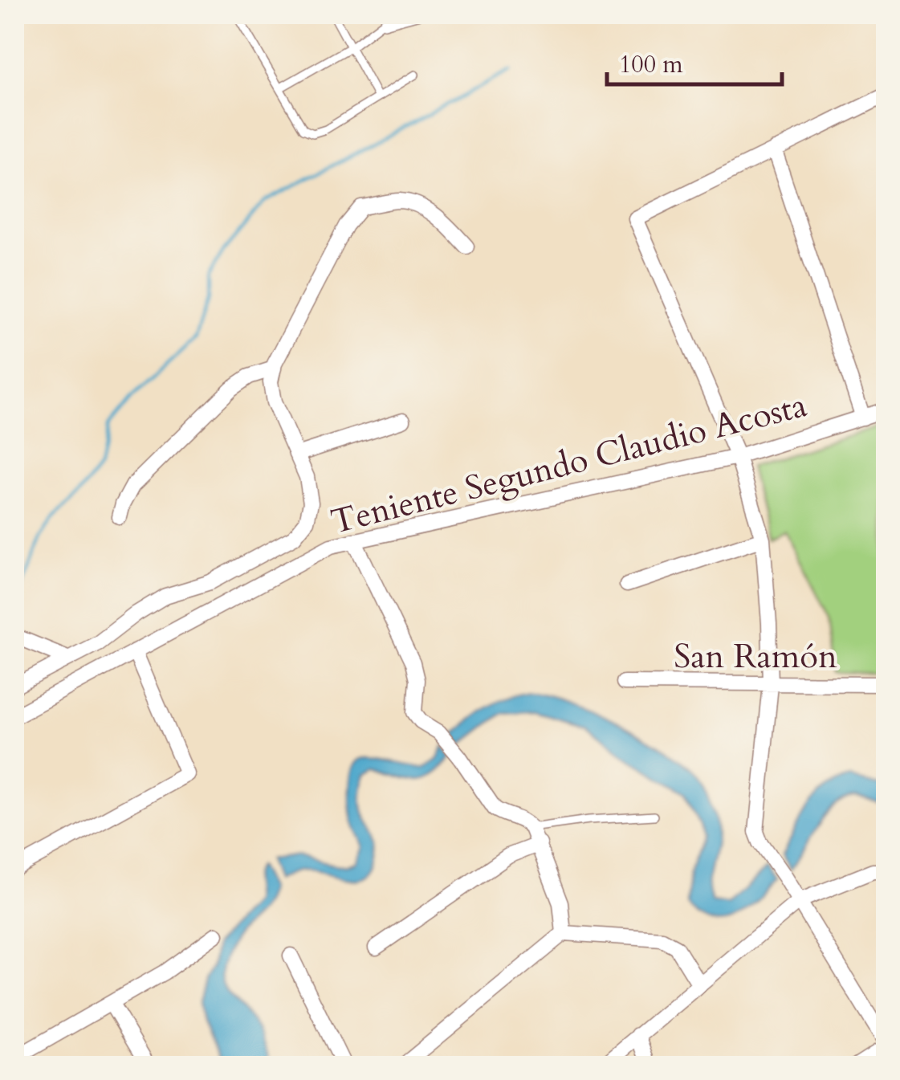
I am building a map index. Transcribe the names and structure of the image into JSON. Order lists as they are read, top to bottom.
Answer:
{
  "streets": {
    "street": ["Teniente Segundo Claudio Acosta", "San Ramón"]
  },
  "scale_bar": "100 m"
}
